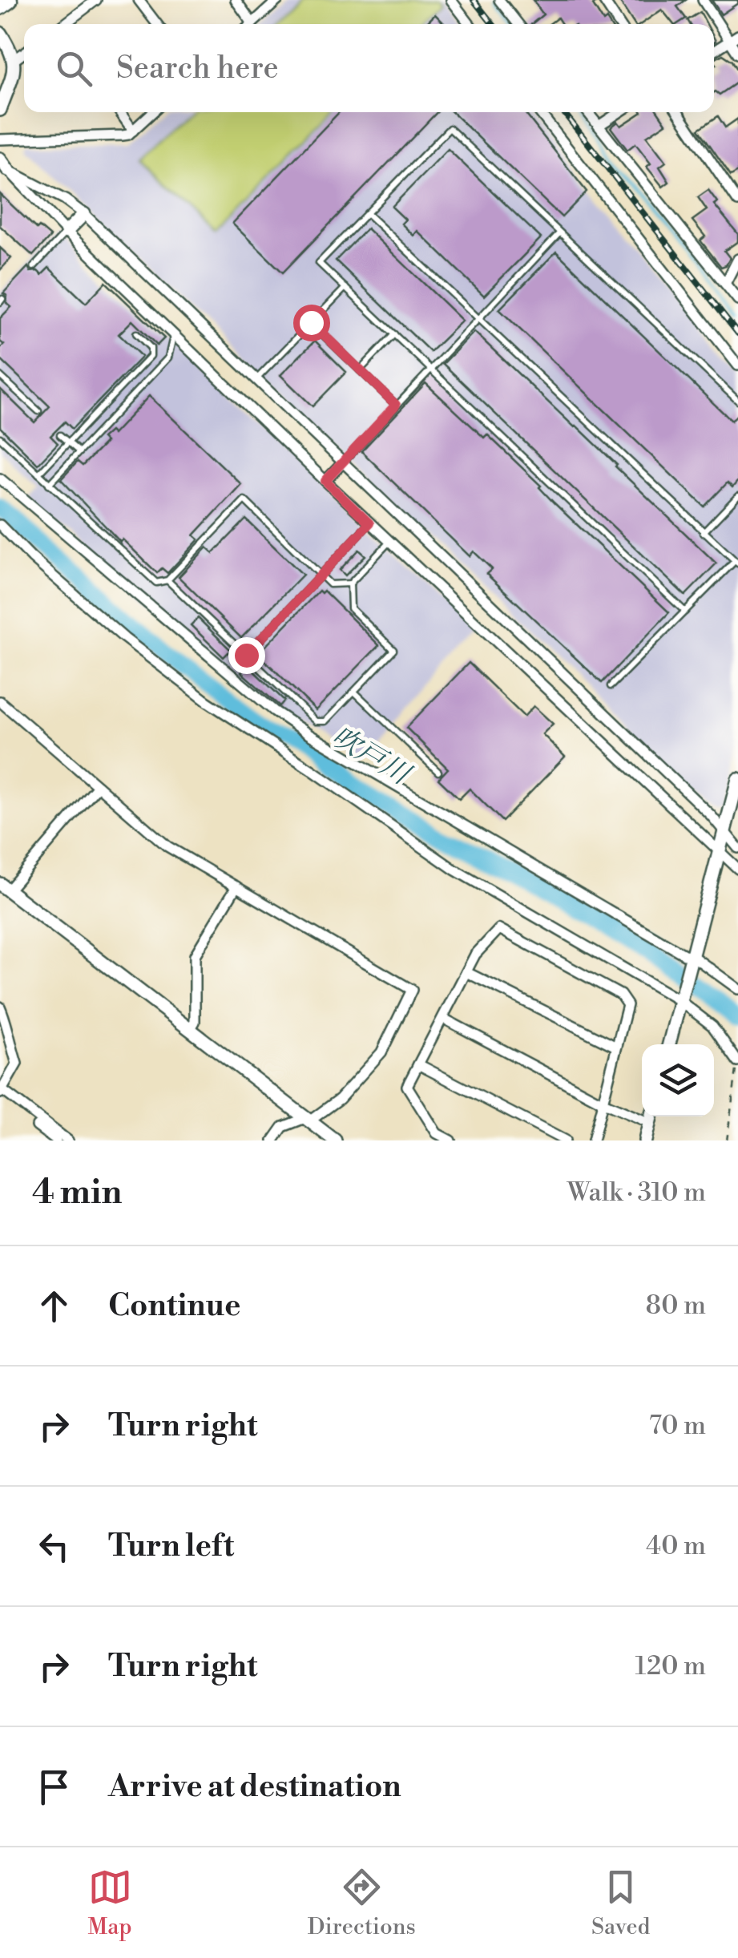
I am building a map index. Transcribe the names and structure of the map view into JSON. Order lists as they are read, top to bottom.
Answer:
{
  "water": ["吹戸川"],
  "page": {
    "search": "Search here",
    "heading": ["4 min", "Walk · 310 m"],
    "list": [
      ["Continue", "80 m"],
      ["Turn right", "70 m"],
      ["Turn left", "40 m"],
      ["Turn right", "120 m"],
      "Arrive at destination"
    ],
    "nav": ["Map", "Directions", "Saved"]
  }
}
